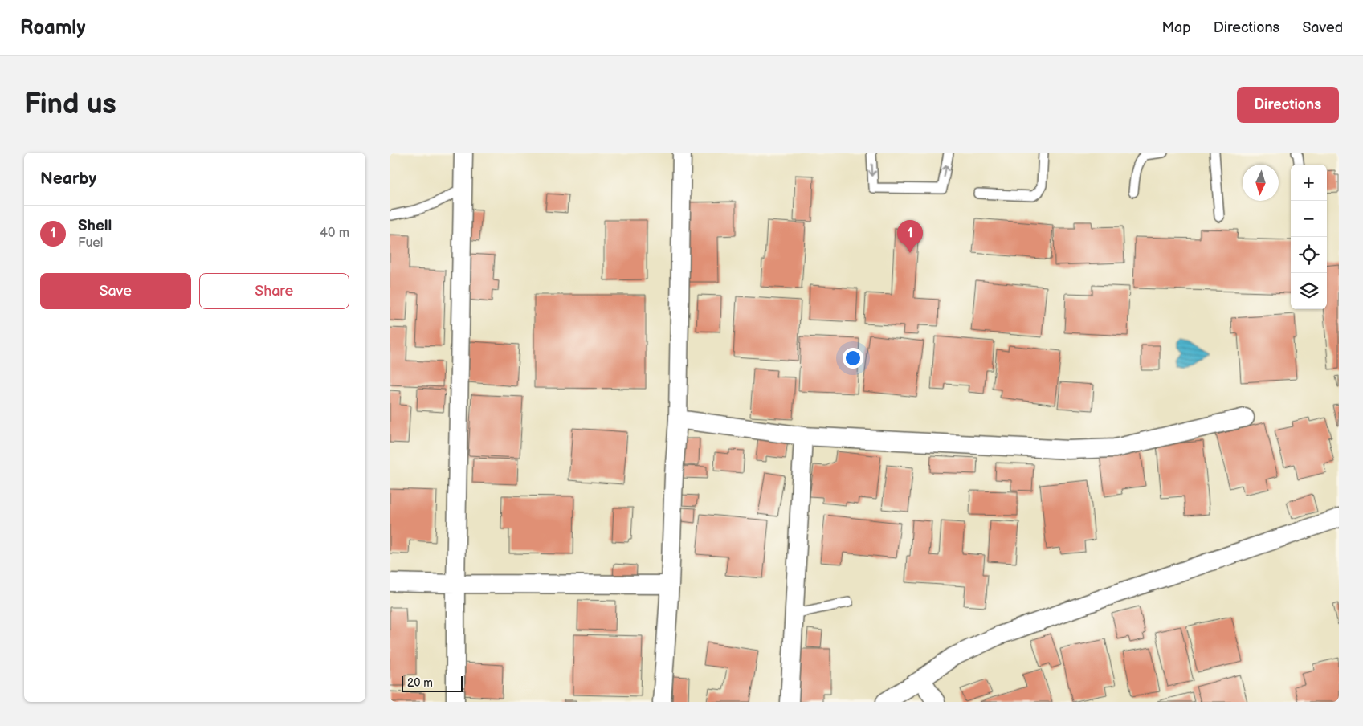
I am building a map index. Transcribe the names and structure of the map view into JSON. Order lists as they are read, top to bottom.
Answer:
{
  "scale_bar": "20 m",
  "north": "bottom",
  "page": {
    "header": "Roamly",
    "nav": ["Map", "Directions", "Saved"],
    "buttons": [
      "Directions",
      ["Save", "Share"]
    ],
    "title": "Find us",
    "heading": "Nearby",
    "map_buttons": ["+", "−"],
    "list": [
      {
        "mark": "1",
        "name": "Shell",
        "note": "Fuel",
        "value": "40 m"
      }
    ],
    "pins": "1",
    "scale": "20 m"
  }
}
